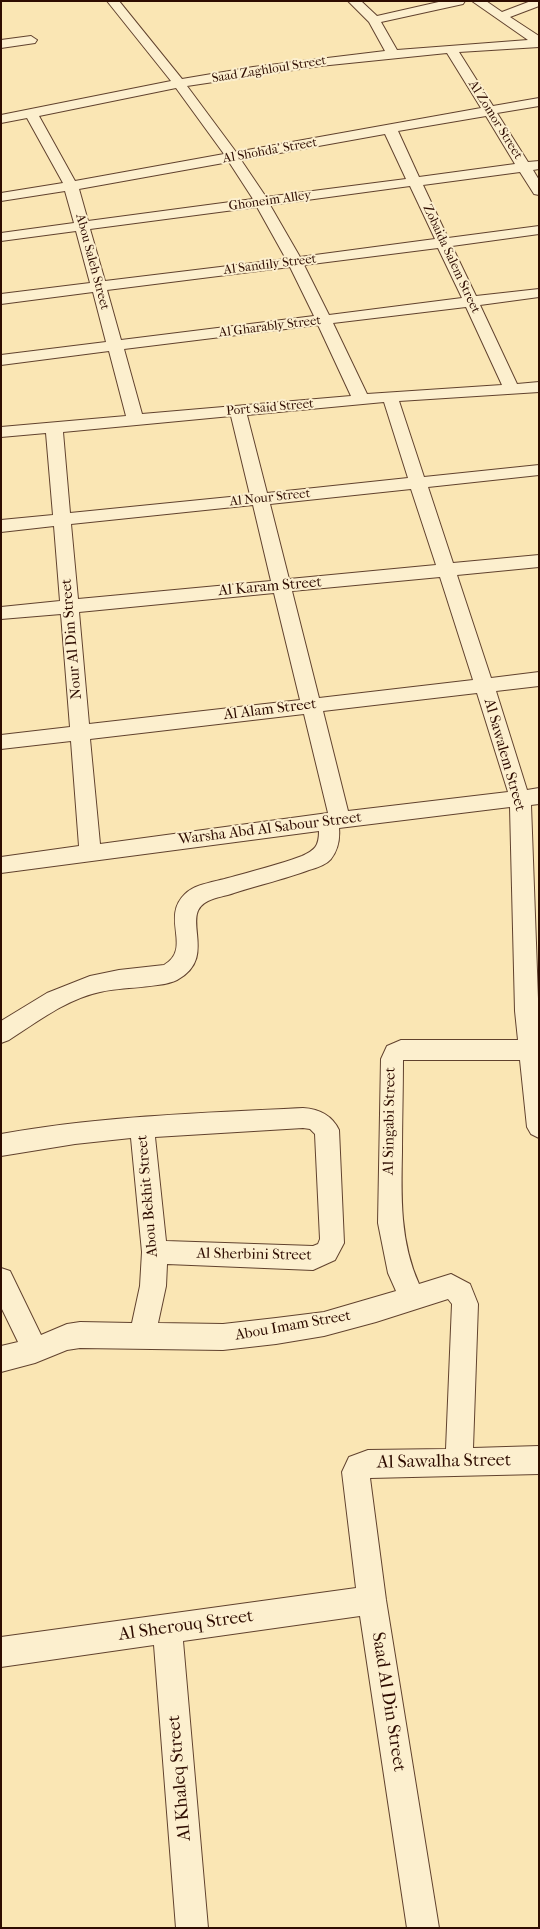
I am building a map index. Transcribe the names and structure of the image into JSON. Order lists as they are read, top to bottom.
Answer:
{
  "streets": {
    "street": [
      "Saad Zaghloul Street",
      "Al Zomor Street",
      "Al Shohda' Street",
      "Ghoneim Alley",
      "Zobaida Salem Street",
      "Abou Saleh Street",
      "Al Sandily Street",
      "Al Gharably Street",
      "Port Said Street",
      "Al Nour Street",
      "Al Karam Street",
      "Nour Al Din Street",
      "Al Alam Street",
      "Al Sawalem Street",
      "Warsha Abd Al Sabour Street",
      "Al Singabi Street",
      "Abou Bekhit Street",
      "Al Sherbini Street",
      "Abou Imam Street",
      "Al Sawalha Street",
      "Al Sherouq Street",
      "Saad Al Din Street",
      "Al Khaleq Street"
    ]
  },
  "crossings": [
    ["Saad Zaghloul Street", "Al Zomor Street"],
    ["Saad Zaghloul Street", "Abou Saleh Street"],
    ["Al Zomor Street", "Al Shohda' Street"],
    ["Al Zomor Street", "Ghoneim Alley"],
    ["Al Shohda' Street", "Zobaida Salem Street"],
    ["Al Shohda' Street", "Abou Saleh Street"],
    ["Ghoneim Alley", "Zobaida Salem Street"],
    ["Ghoneim Alley", "Abou Saleh Street"],
    ["Zobaida Salem Street", "Al Sandily Street"],
    ["Zobaida Salem Street", "Al Gharably Street"],
    ["Zobaida Salem Street", "Port Said Street"],
    ["Abou Saleh Street", "Al Sandily Street"],
    ["Abou Saleh Street", "Al Gharably Street"],
    ["Abou Saleh Street", "Port Said Street"],
    ["Port Said Street", "Nour Al Din Street"],
    ["Port Said Street", "Al Sawalem Street"],
    ["Al Nour Street", "Nour Al Din Street"],
    ["Al Nour Street", "Al Sawalem Street"],
    ["Al Karam Street", "Nour Al Din Street"],
    ["Al Karam Street", "Al Sawalem Street"],
    ["Nour Al Din Street", "Al Alam Street"],
    ["Nour Al Din Street", "Warsha Abd Al Sabour Street"],
    ["Al Alam Street", "Al Sawalem Street"],
    ["Al Sawalem Street", "Warsha Abd Al Sabour Street"],
    ["Al Sawalem Street", "Al Singabi Street"],
    ["Al Singabi Street", "Abou Imam Street"],
    ["Abou Bekhit Street", "Al Sherbini Street"],
    ["Abou Bekhit Street", "Abou Imam Street"],
    ["Abou Imam Street", "Al Sawalha Street"],
    ["Al Sawalha Street", "Saad Al Din Street"],
    ["Al Sherouq Street", "Saad Al Din Street"],
    ["Al Sherouq Street", "Al Khaleq Street"]
  ]
}
